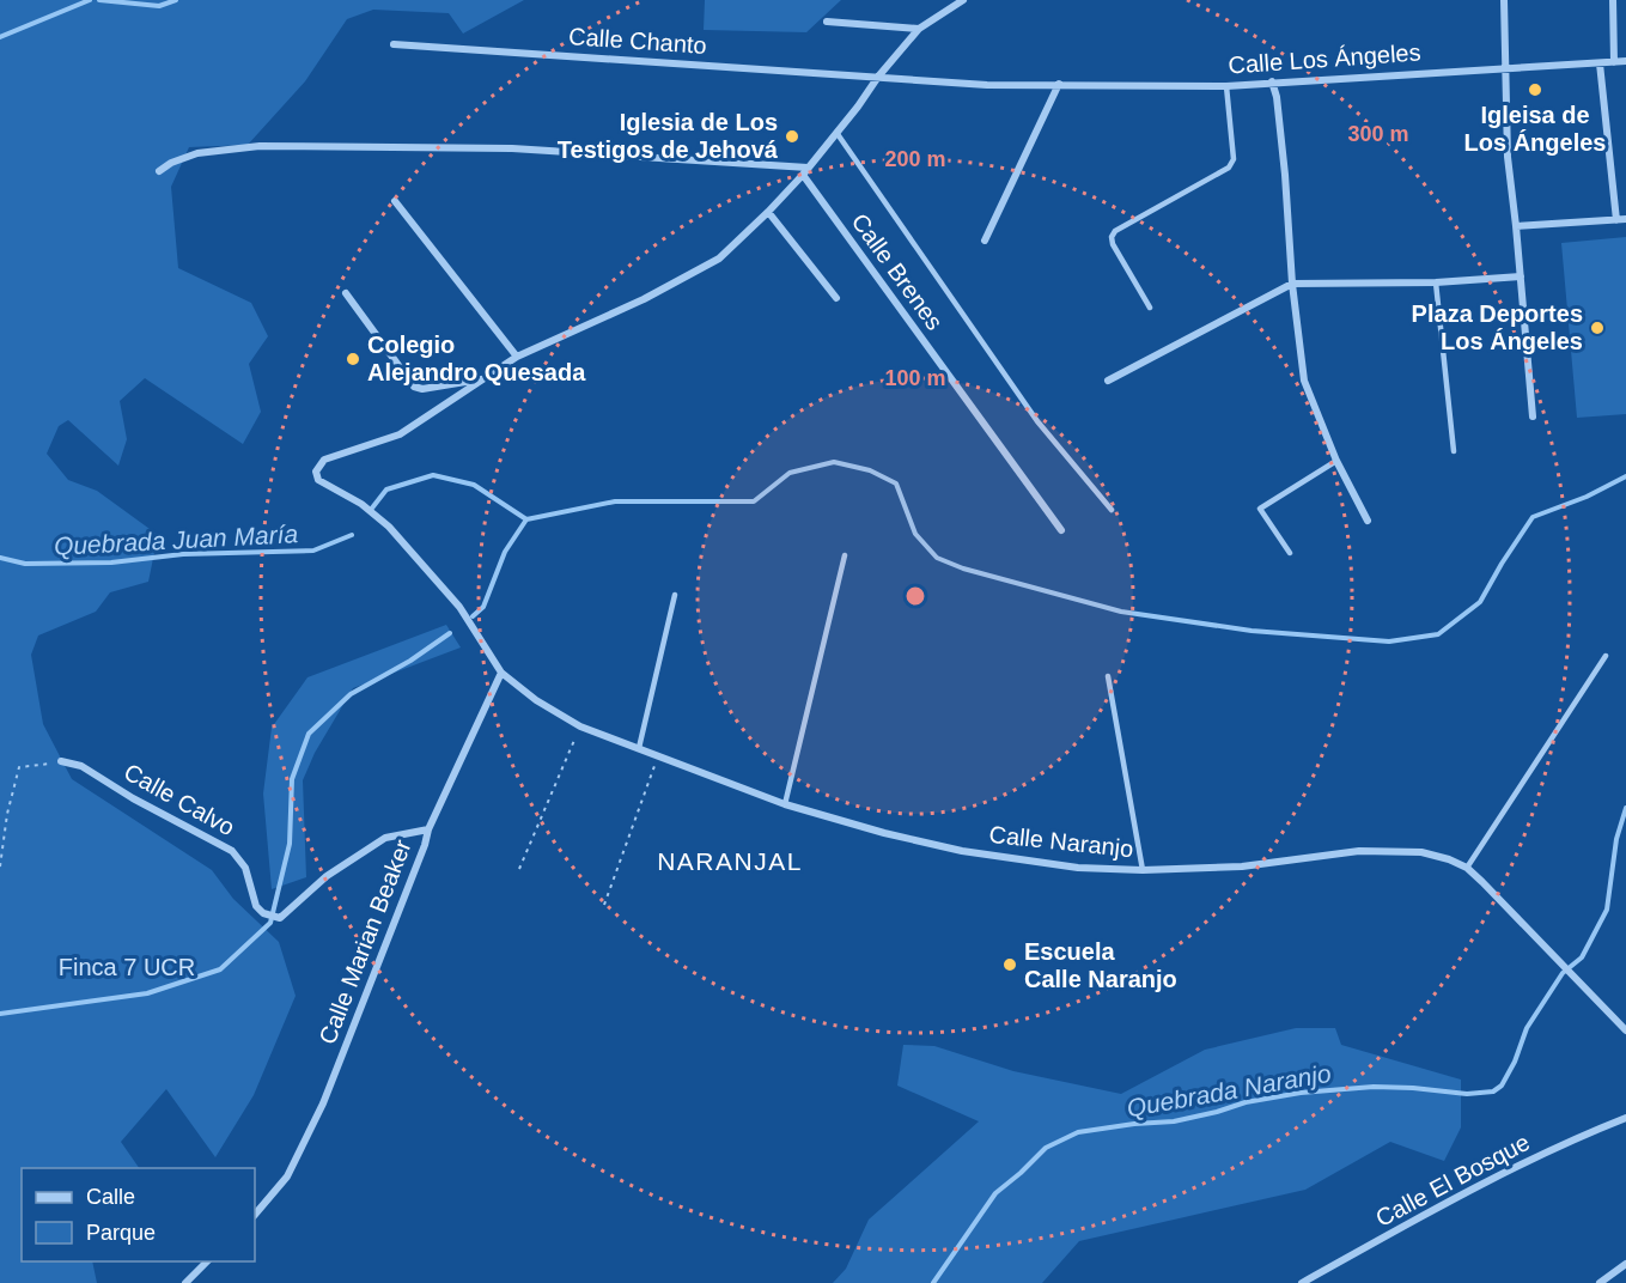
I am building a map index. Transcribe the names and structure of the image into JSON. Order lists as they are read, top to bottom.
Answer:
{
  "streets": {
    "street": [
      "Calle Chanto",
      "Calle Los Ángeles",
      "Calle Brenes",
      "Calle Calvo",
      "Calle Naranjo",
      "Calle Marian Beaker",
      "Calle El Bosque"
    ]
  },
  "crossings": [
    ["Calle Chanto", "Calle Los Ángeles"],
    ["Calle Calvo", "Calle Marian Beaker"],
    ["Calle Naranjo", "Calle Marian Beaker"]
  ],
  "districts": ["NARANJAL"],
  "water": ["Quebrada Juan María", "Quebrada Naranjo"],
  "parks": ["Finca 7 UCR"],
  "places": [
    "Igleisa de Los Ángeles",
    "Iglesia de Los Testigos de Jehová",
    "Plaza Deportes Los Ángeles",
    "Colegio Alejandro Quesada",
    "Escuela Calle Naranjo"
  ],
  "legend": ["Calle", "Parque"],
  "rings": ["300 m", "200 m", "100 m"]
}
